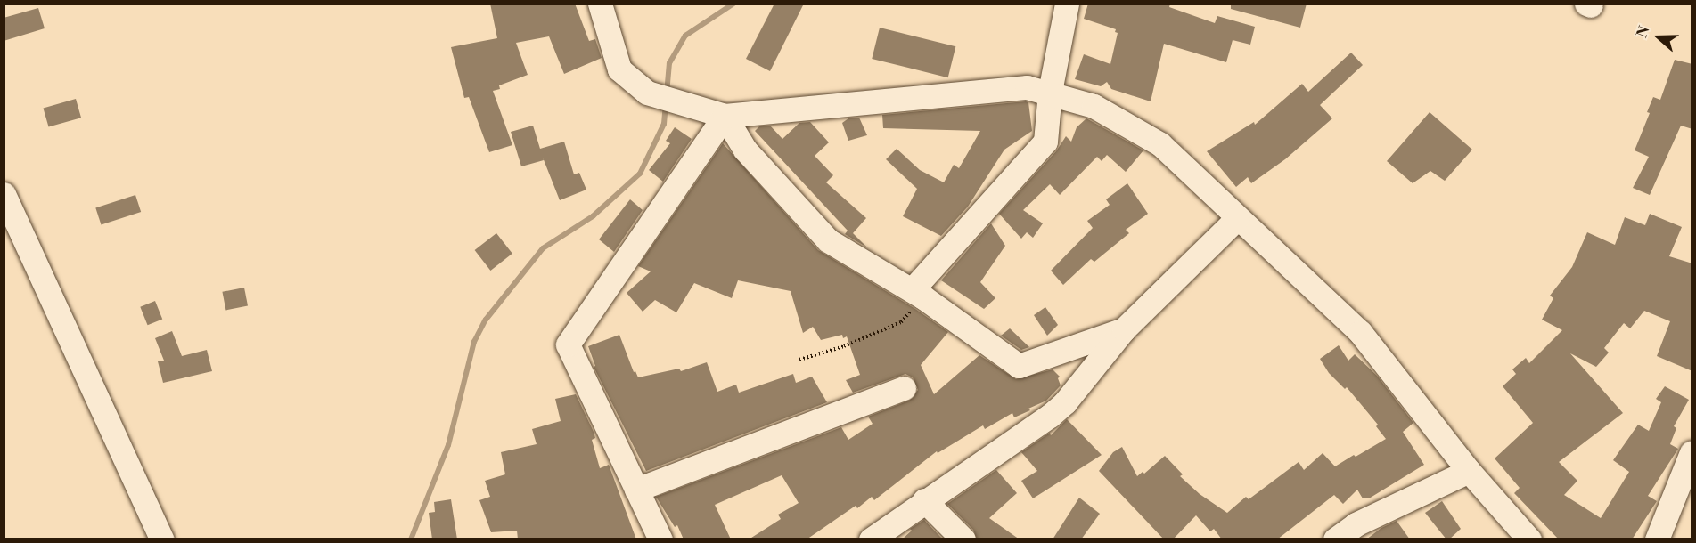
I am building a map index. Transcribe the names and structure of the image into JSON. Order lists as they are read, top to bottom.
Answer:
{
  "north": "left"
}
